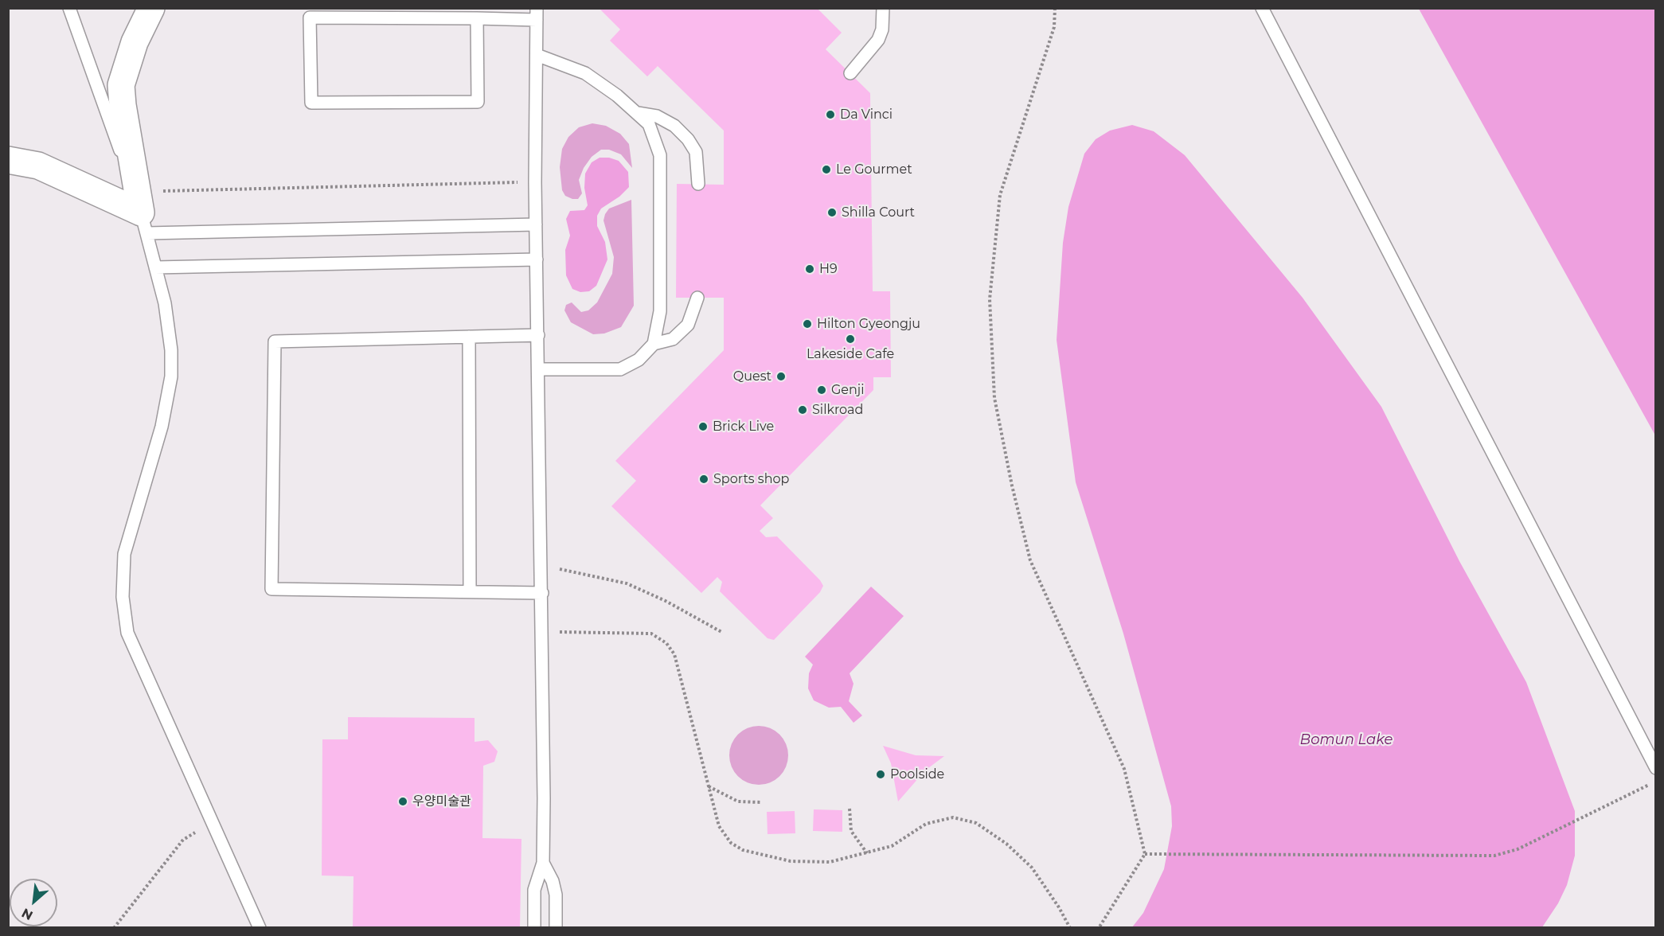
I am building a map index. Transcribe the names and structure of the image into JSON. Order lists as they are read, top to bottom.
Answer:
{
  "water": ["Bomun Lake"],
  "places": [
    "Da Vinci",
    "Le Gourmet",
    "Shilla Court",
    "H9",
    "Hilton Gyeongju",
    "Lakeside Cafe",
    "Quest",
    "Genji",
    "Silkroad",
    "Brick Live",
    "Sports shop",
    "Poolside",
    "우양미술관"
  ],
  "north": "bottom left"
}
